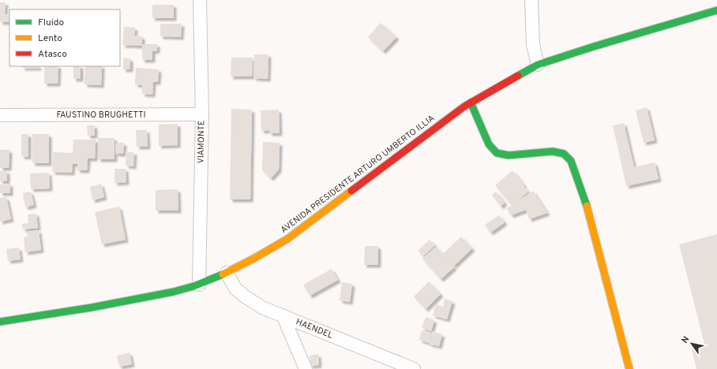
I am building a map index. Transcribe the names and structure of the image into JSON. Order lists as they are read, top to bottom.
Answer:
{
  "streets": {
    "main road": ["AVENIDA PRESIDENTE ARTURO UMBERTO ILLIA"],
    "street": ["FAUSTINO BRUGHETTI", "VIAMONTE", "HAENDEL"]
  },
  "crossings": [
    ["FAUSTINO BRUGHETTI", "VIAMONTE"],
    ["VIAMONTE", "AVENIDA PRESIDENTE ARTURO UMBERTO ILLIA"],
    ["AVENIDA PRESIDENTE ARTURO UMBERTO ILLIA", "HAENDEL"]
  ],
  "legend": ["Fluido", "Lento", "Atasco"],
  "north": "top left"
}
